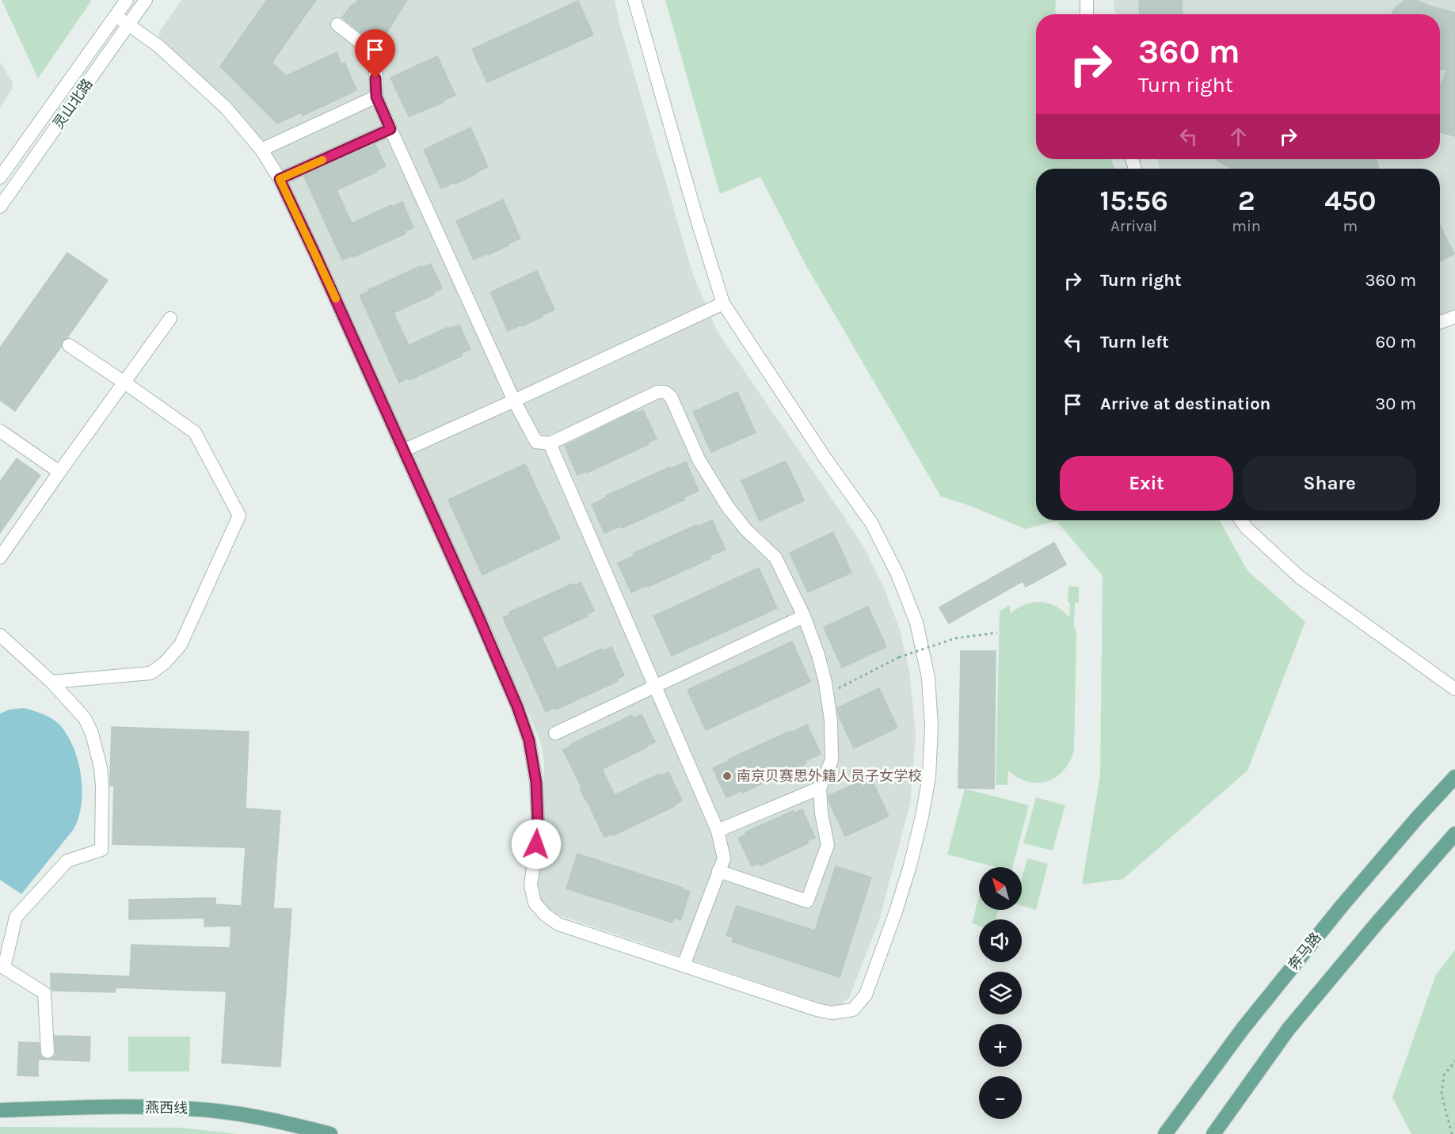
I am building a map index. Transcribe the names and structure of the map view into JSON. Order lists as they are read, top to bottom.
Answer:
{
  "streets": {
    "main road": ["奔马路", "燕西线"],
    "street": ["灵山北路"]
  },
  "places": ["南京贝赛思外籍人员子女学校"],
  "north": "top left",
  "page": {
    "turn": ["360 m", "Turn right"],
    "eta": [
      "15:56",
      "Arrival",
      "2",
      "min",
      "450",
      "m"
    ],
    "list": [
      {
        "name": "Turn right",
        "value": "360 m"
      },
      {
        "name": "Turn left",
        "value": "60 m"
      },
      {
        "name": "Arrive at destination",
        "value": "30 m"
      }
    ],
    "buttons": ["Exit", "Share"],
    "map_buttons": ["+", "−"]
  }
}
